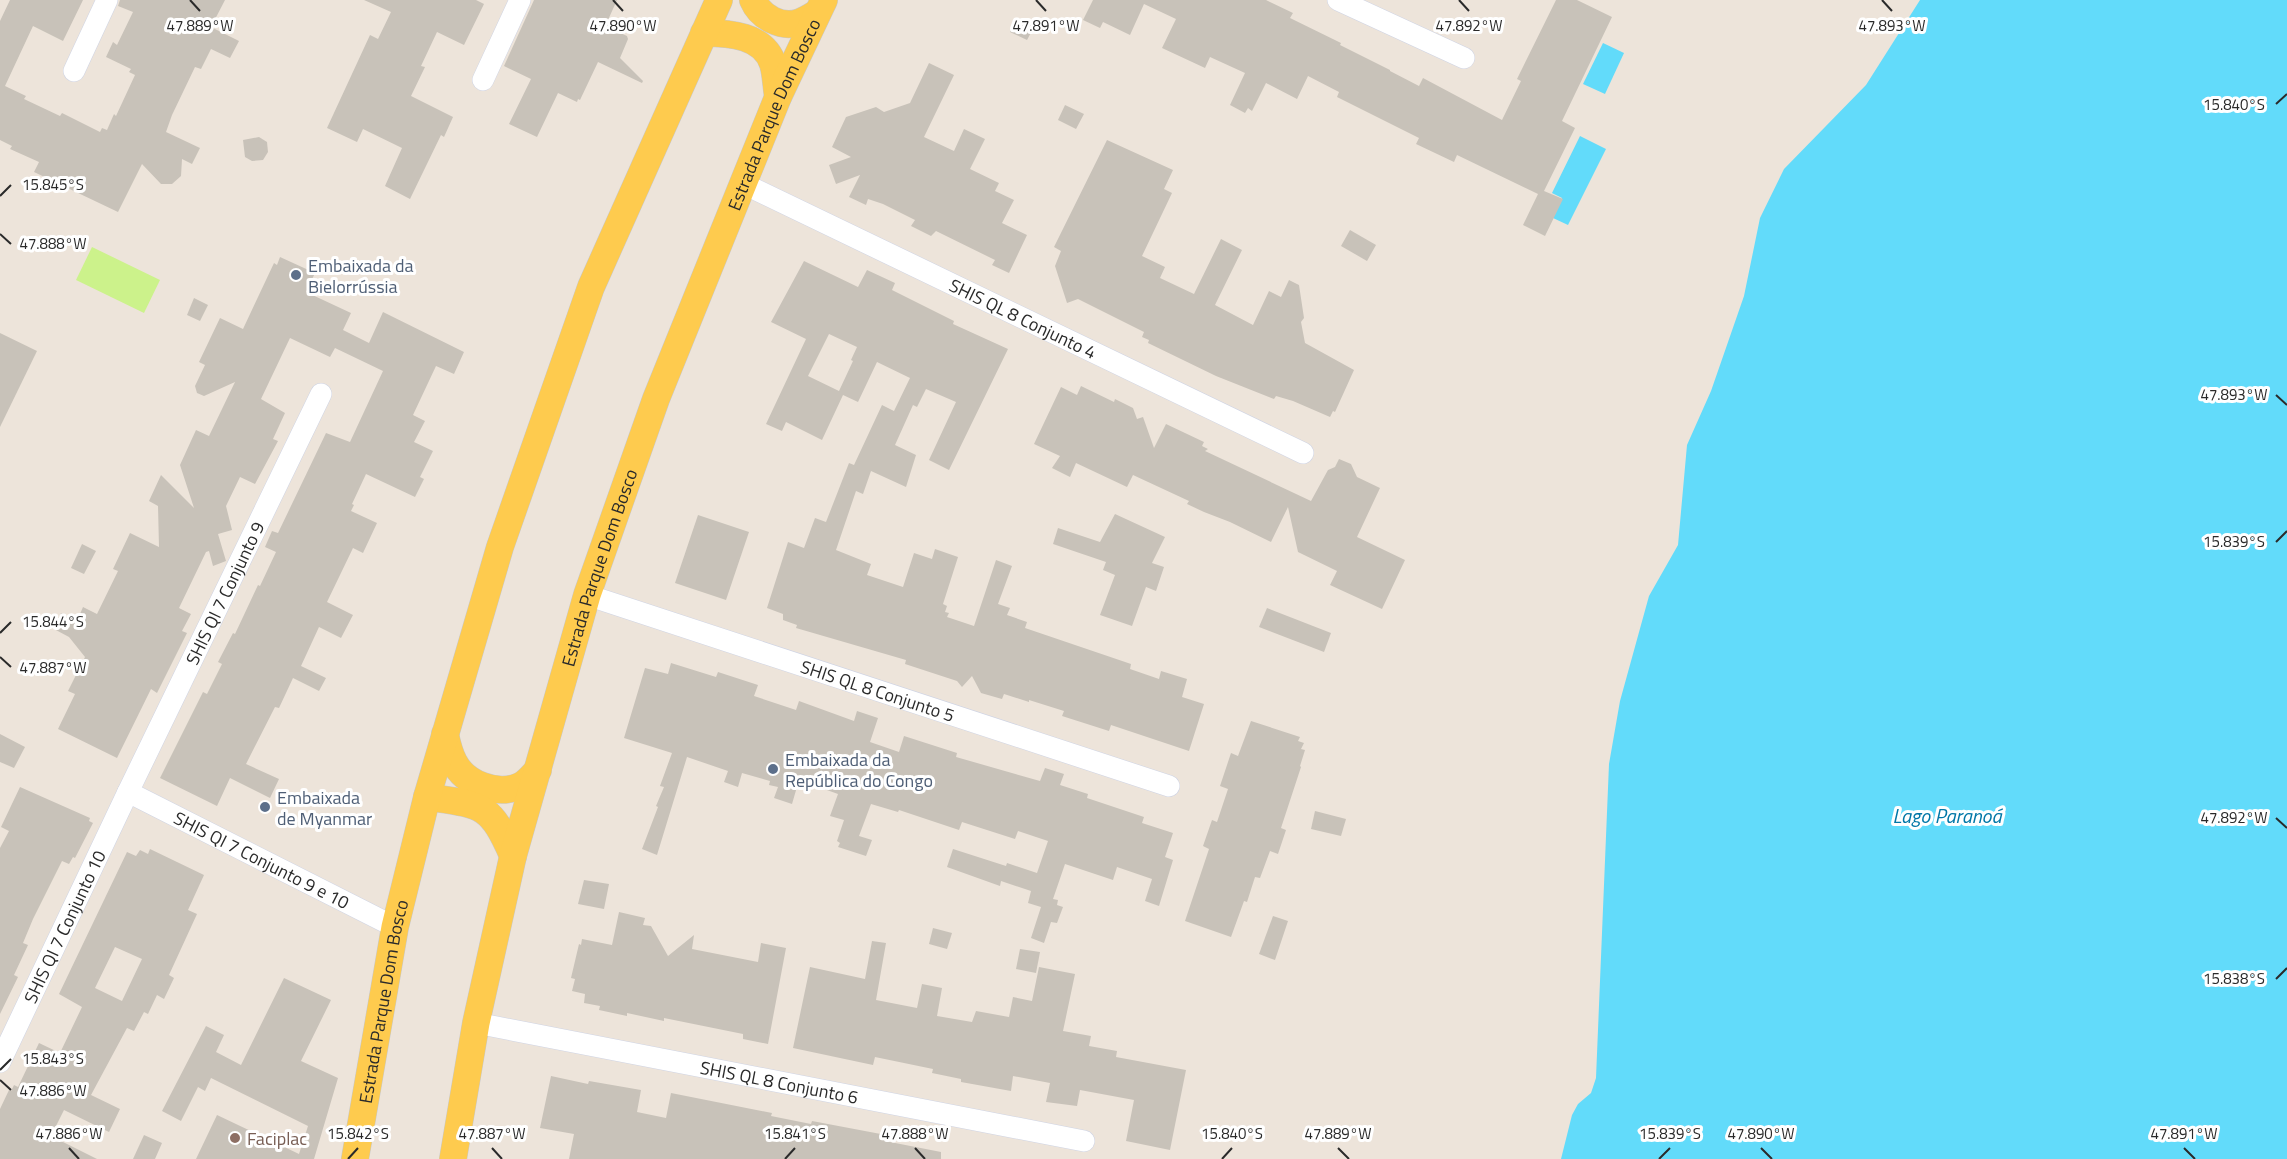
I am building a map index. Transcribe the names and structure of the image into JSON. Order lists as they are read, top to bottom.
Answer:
{
  "streets": {
    "main road": ["Estrada Parque Dom Bosco"],
    "street": [
      "SHIS QL 8 Conjunto 4",
      "SHIS QI 7 Conjunto 9",
      "SHIS QL 8 Conjunto 5",
      "SHIS QI 7 Conjunto 9 e 10",
      "SHIS QI 7 Conjunto 10",
      "SHIS QL 8 Conjunto 6"
    ]
  },
  "crossings": [
    ["Estrada Parque Dom Bosco", "SHIS QL 8 Conjunto 4"],
    ["Estrada Parque Dom Bosco", "SHIS QL 8 Conjunto 5"],
    ["Estrada Parque Dom Bosco", "SHIS QI 7 Conjunto 9 e 10"],
    ["Estrada Parque Dom Bosco", "SHIS QL 8 Conjunto 6"],
    ["SHIS QI 7 Conjunto 9", "SHIS QI 7 Conjunto 9 e 10"],
    ["SHIS QI 7 Conjunto 9", "SHIS QI 7 Conjunto 10"],
    ["SHIS QI 7 Conjunto 9 e 10", "SHIS QI 7 Conjunto 10"]
  ],
  "water": ["Lago Paranoá"],
  "places": [
    "Embaixada da Bielorrússia",
    "Embaixada da República do Congo",
    "Embaixada de Myanmar",
    "Faciplac"
  ],
  "coordinates": [
    "47.889°W",
    "47.890°W",
    "47.891°W",
    "47.892°W",
    "47.893°W",
    "15.840°S",
    "15.845°S",
    "47.888°W",
    "15.839°S",
    "15.844°S",
    "47.887°W",
    "15.838°S",
    "15.843°S",
    "47.886°W",
    "15.841°S",
    "15.842°S"
  ]
}
